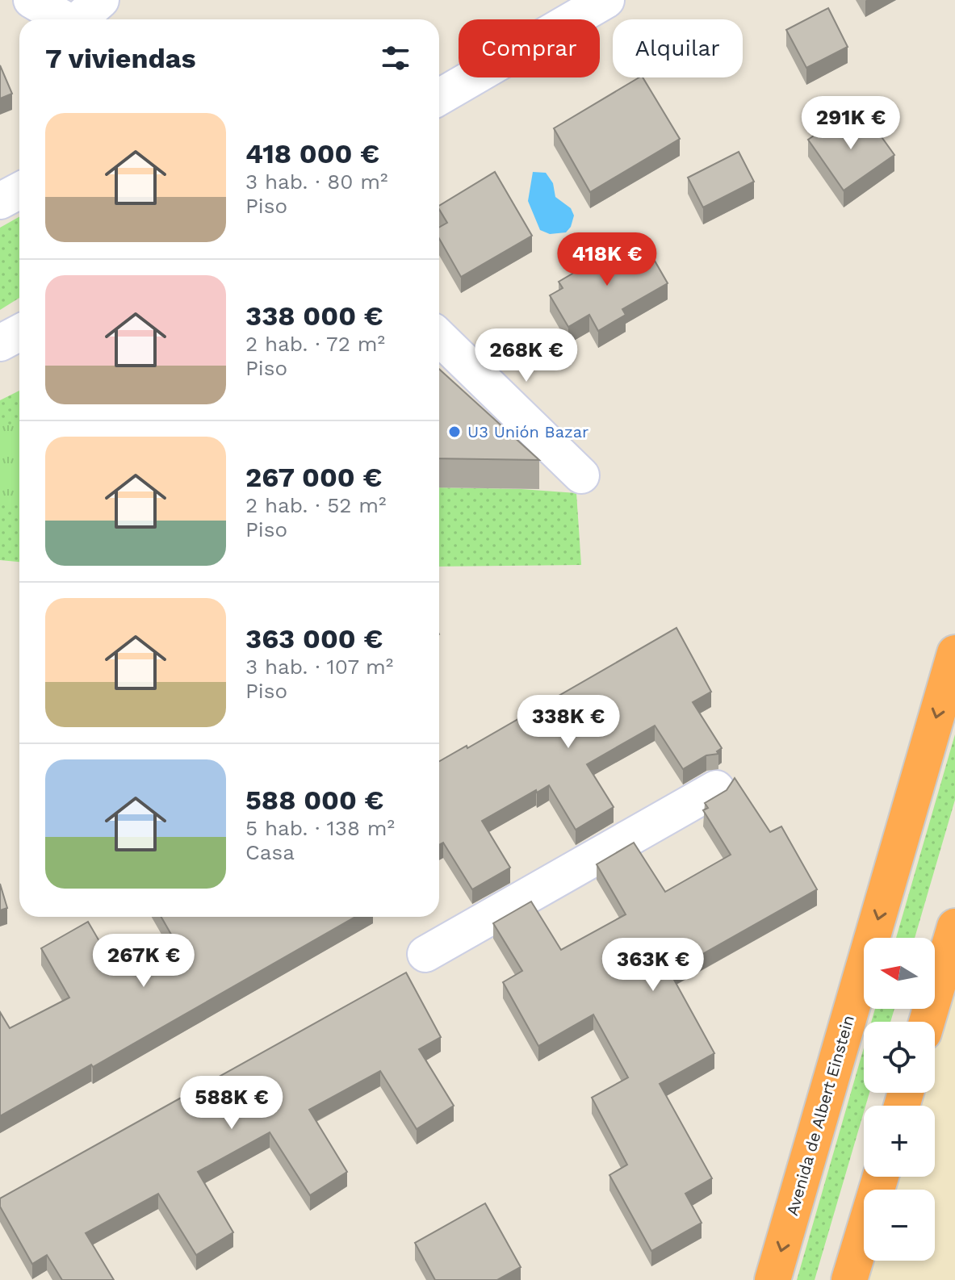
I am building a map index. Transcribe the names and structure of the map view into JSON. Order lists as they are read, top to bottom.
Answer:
{
  "streets": {
    "highway": ["Avenida de Albert Einstein"]
  },
  "places": ["U3 Unión Bazar"],
  "north": "left",
  "page": {
    "chip": ["Comprar", "Alquilar"],
    "heading": "7 viviendas",
    "price": [
      "291K €",
      "418K €",
      "268K €",
      "338K €",
      "267K €",
      "363K €",
      "588K €"
    ],
    "list": [
      {
        "name": "418 000 €",
        "note": "3 hab. · 80 m² · Piso"
      },
      {
        "name": "338 000 €",
        "note": "2 hab. · 72 m² · Piso"
      },
      {
        "name": "267 000 €",
        "note": "2 hab. · 52 m² · Piso"
      },
      {
        "name": "363 000 €",
        "note": "3 hab. · 107 m² · Piso"
      },
      {
        "name": "588 000 €",
        "note": "5 hab. · 138 m² · Casa"
      }
    ],
    "map_buttons": ["+", "−"]
  }
}
